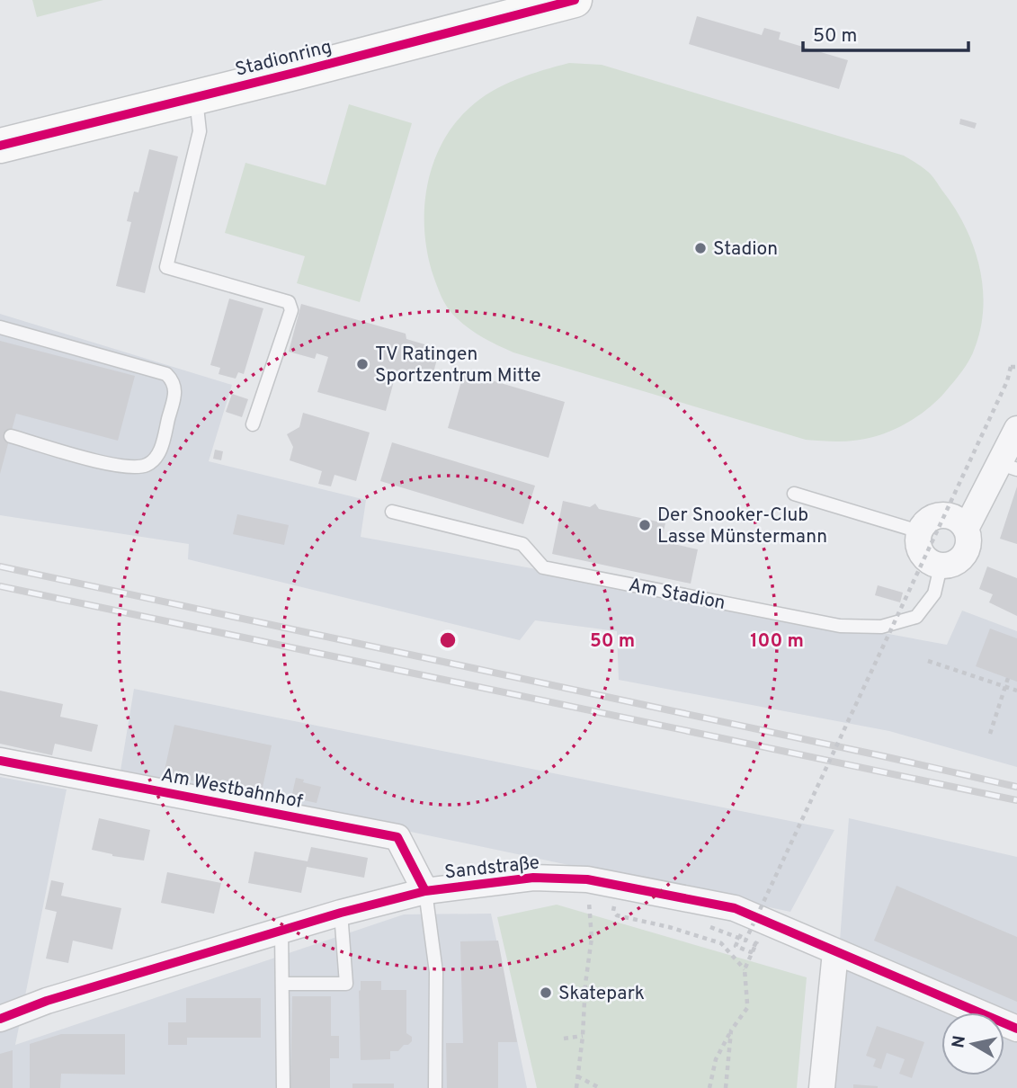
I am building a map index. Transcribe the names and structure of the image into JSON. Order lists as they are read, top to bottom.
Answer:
{
  "streets": {
    "main road": ["Stadionring"],
    "street": ["Am Westbahnhof", "Sandstraße"],
    "lane": ["Am Stadion"]
  },
  "crossings": [
    ["Am Westbahnhof", "Sandstraße"]
  ],
  "places": [
    "Stadion",
    "TV Ratingen Sportzentrum Mitte",
    "Der Snooker-Club Lasse Münstermann",
    "Skatepark"
  ],
  "scale_bar": "50 m",
  "north": "left",
  "rings": ["50 m", "100 m"]
}
